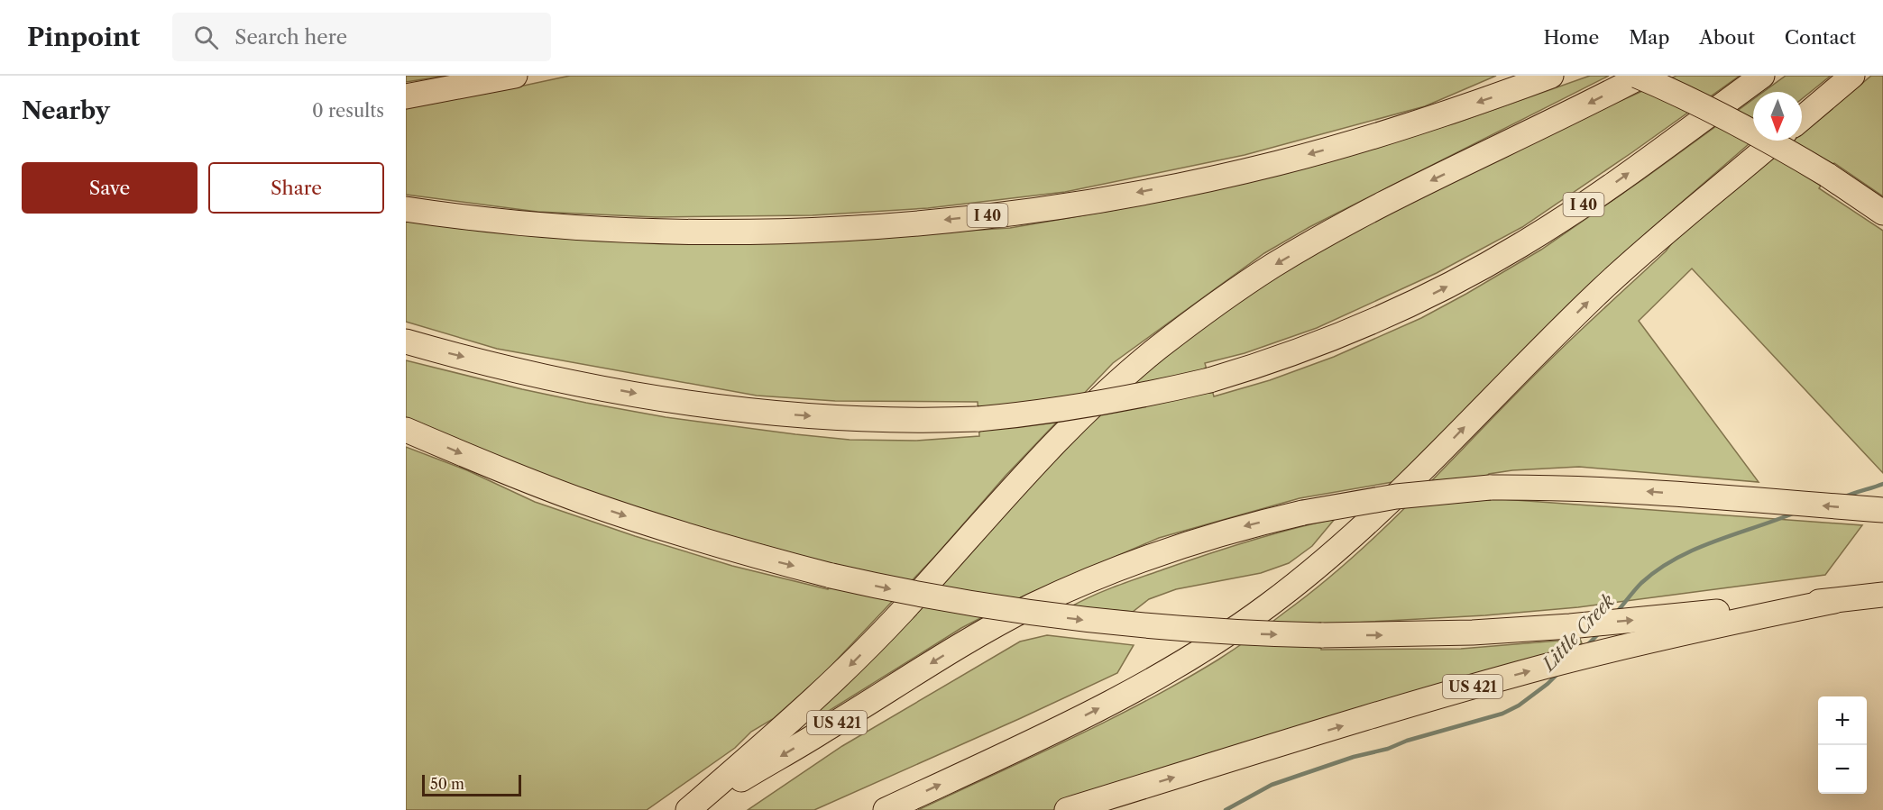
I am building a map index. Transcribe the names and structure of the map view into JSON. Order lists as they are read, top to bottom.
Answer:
{
  "streets": {
    "highway": ["I 40", "US 421"]
  },
  "water": ["Little Creek"],
  "scale_bar": "50 m",
  "north": "bottom",
  "page": {
    "header": "Pinpoint",
    "search": "Search here",
    "nav": [
      "Home",
      "Map",
      "About",
      "Contact"
    ],
    "heading": ["Nearby", "0 results"],
    "buttons": ["Save", "Share"],
    "map_buttons": ["+", "−"],
    "scale": "50 m"
  }
}
